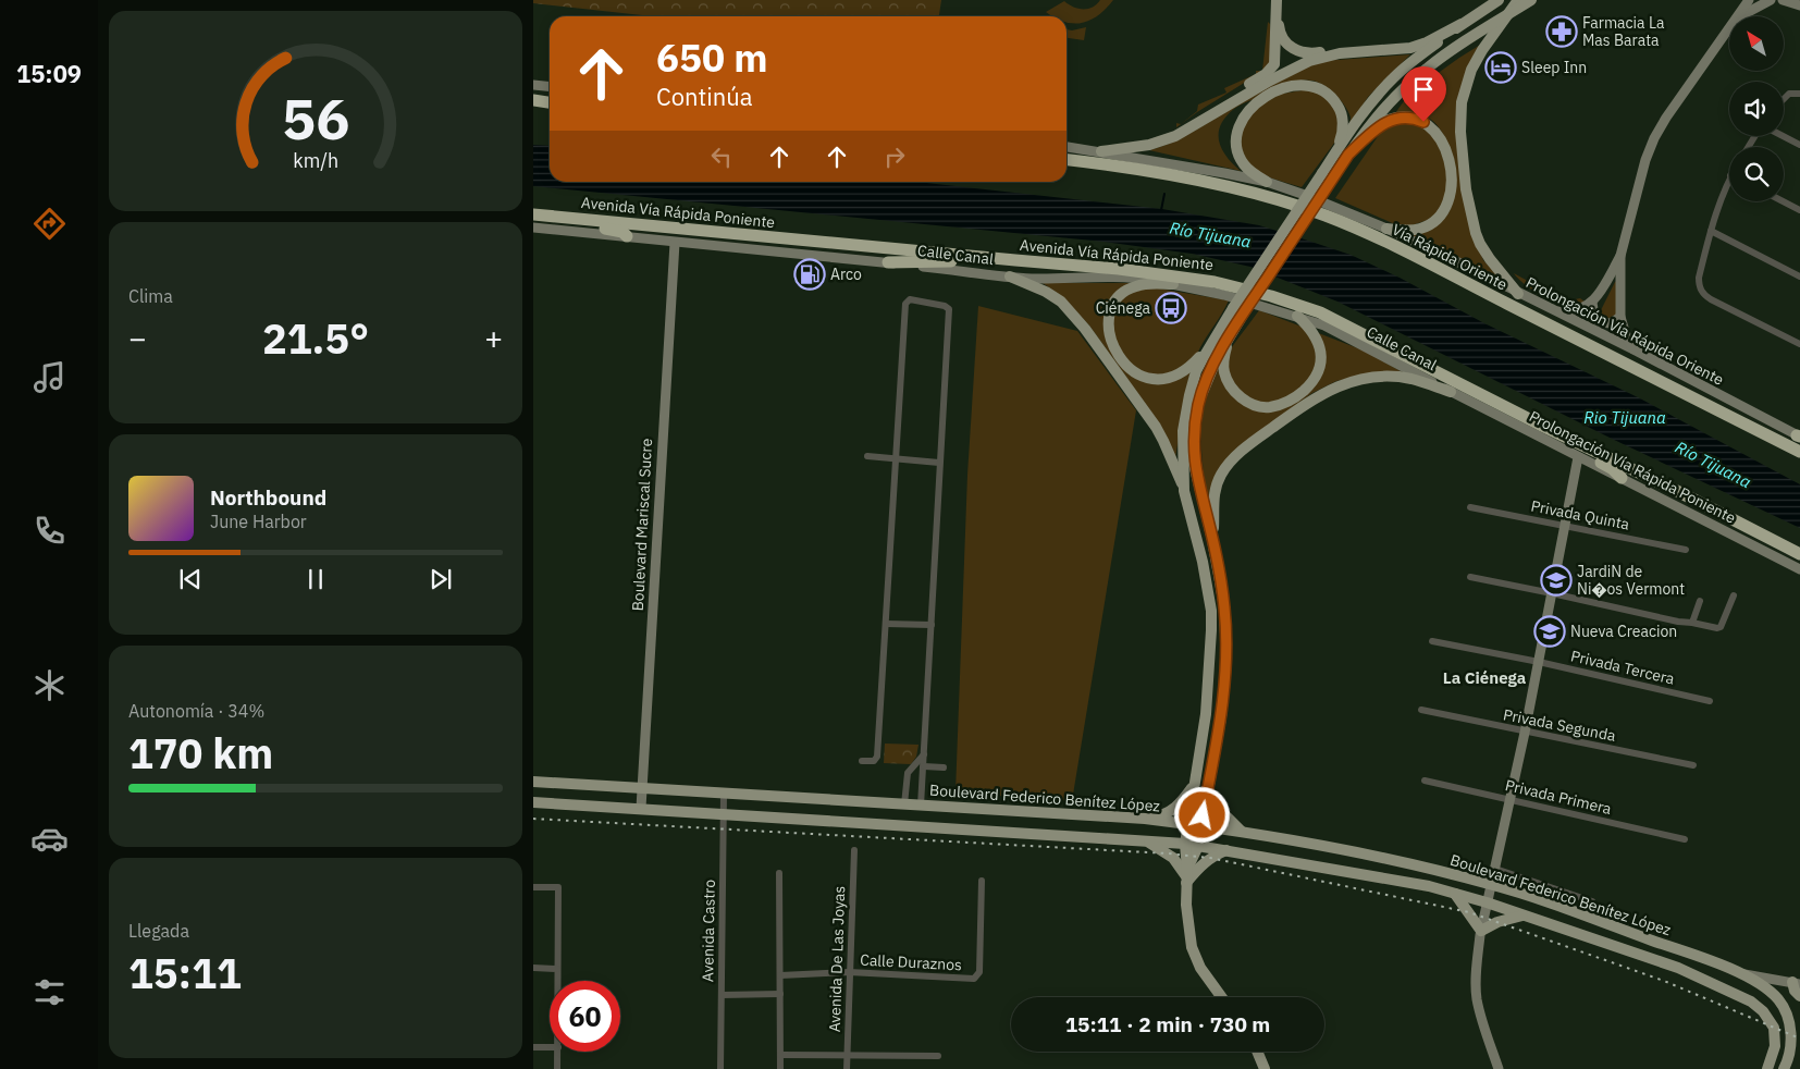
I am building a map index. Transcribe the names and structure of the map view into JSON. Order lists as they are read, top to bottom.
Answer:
{
  "streets": {
    "highway": ["Avenida Vía Rápida Poniente", "Vía Rápida Oriente"],
    "main road": [
      "Calle Canal",
      "Prolongación Vía Rápida Oriente",
      "Prolongación Vía Rápida Poniente",
      "Boulevard Mariscal Sucre",
      "Boulevard Federico Benítez López"
    ],
    "street": [
      "Privada Quinta",
      "Privada Tercera",
      "Privada Segunda",
      "Privada Primera",
      "Avenida Castro",
      "Avenida De Las Joyas",
      "Calle Duraznos"
    ]
  },
  "crossings": [
    ["Calle Canal", "Prolongación Vía Rápida Poniente"],
    ["Calle Canal", "Boulevard Mariscal Sucre"],
    ["Boulevard Mariscal Sucre", "Boulevard Federico Benítez López"],
    ["Boulevard Federico Benítez López", "Avenida Castro"],
    ["Avenida De Las Joyas", "Calle Duraznos"]
  ],
  "districts": ["La Ciénega"],
  "water": ["Río Tijuana", "Rio Tijuana"],
  "places": {
    "pharmacy": ["Farmacia La Mas Barata"],
    "hotel": ["Sleep Inn"],
    "fuel station": ["Arco"],
    "bus stop": ["Ciénega"],
    "school or university": ["JardiN de Ni�os Vermont", "Nueva Creacion"]
  },
  "north": "top left",
  "page": {
    "tabs": "15:09",
    "turn": ["650 m", "Continúa"],
    "tile": [
      "Clima",
      ["Autonomía · 34%", "170 km"],
      ["Llegada", "15:11"]
    ],
    "heat": ["−", "21.5°", "+"],
    "song": ["Northbound", "June Harbor"],
    "limit": "60",
    "trip": "15:11 · 2 min · 730 m",
    "gauge": ["56", "km/h"]
  }
}
